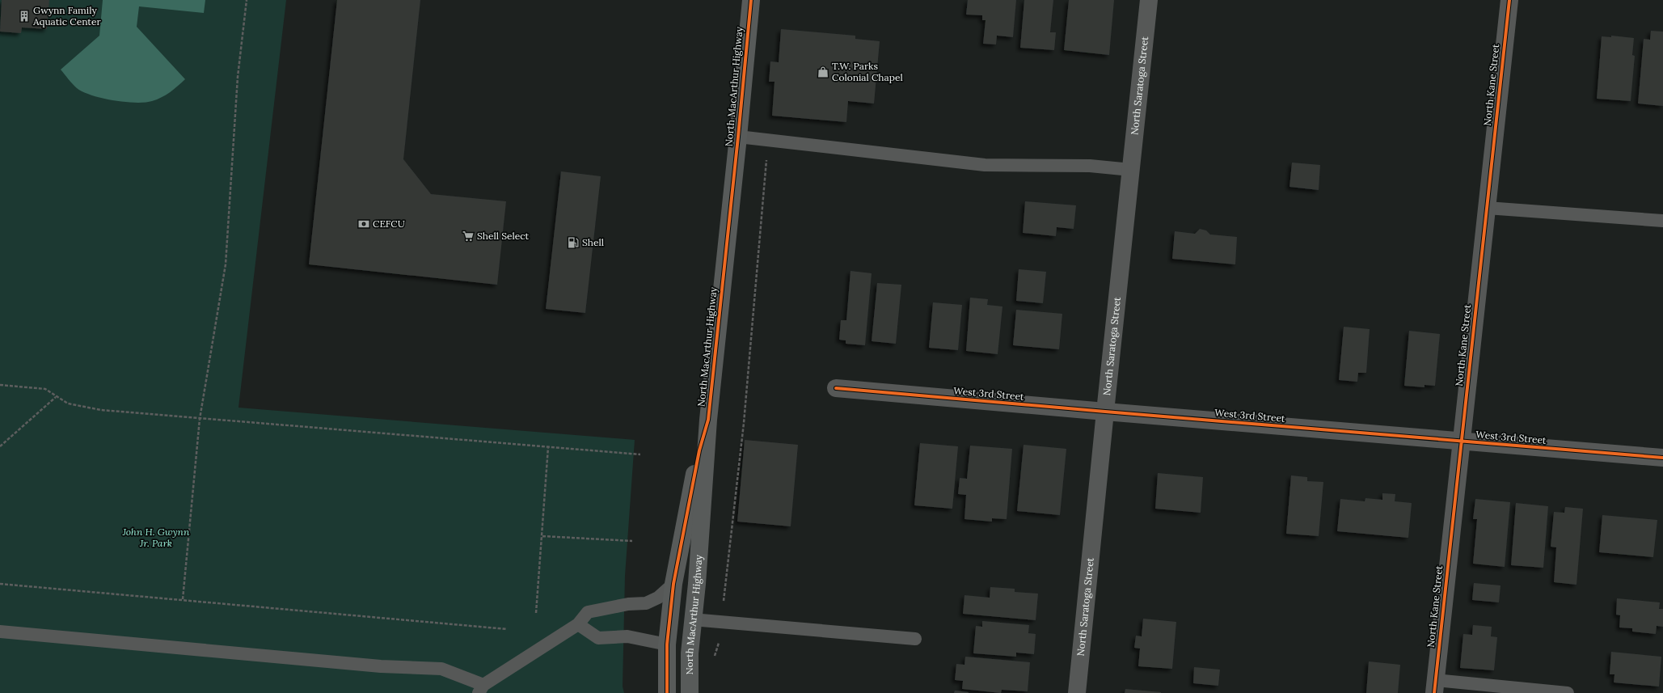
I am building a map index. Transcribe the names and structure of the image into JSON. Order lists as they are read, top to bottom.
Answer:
{
  "streets": {
    "main road": ["North MacArthur Highway"],
    "street": ["North Kane Street", "North Saratoga Street", "West 3rd Street"]
  },
  "crossings": [
    ["North Kane Street", "West 3rd Street"],
    ["North Saratoga Street", "West 3rd Street"]
  ],
  "parks": ["John H. Gwynn Jr. Park"],
  "places": {
    "building": ["Gwynn Family Aquatic Center"],
    "shop": ["T.W. Parks Colonial Chapel"],
    "bank": ["CEFCU"],
    "supermarket": ["Shell Select"],
    "fuel station": ["Shell"]
  }
}
